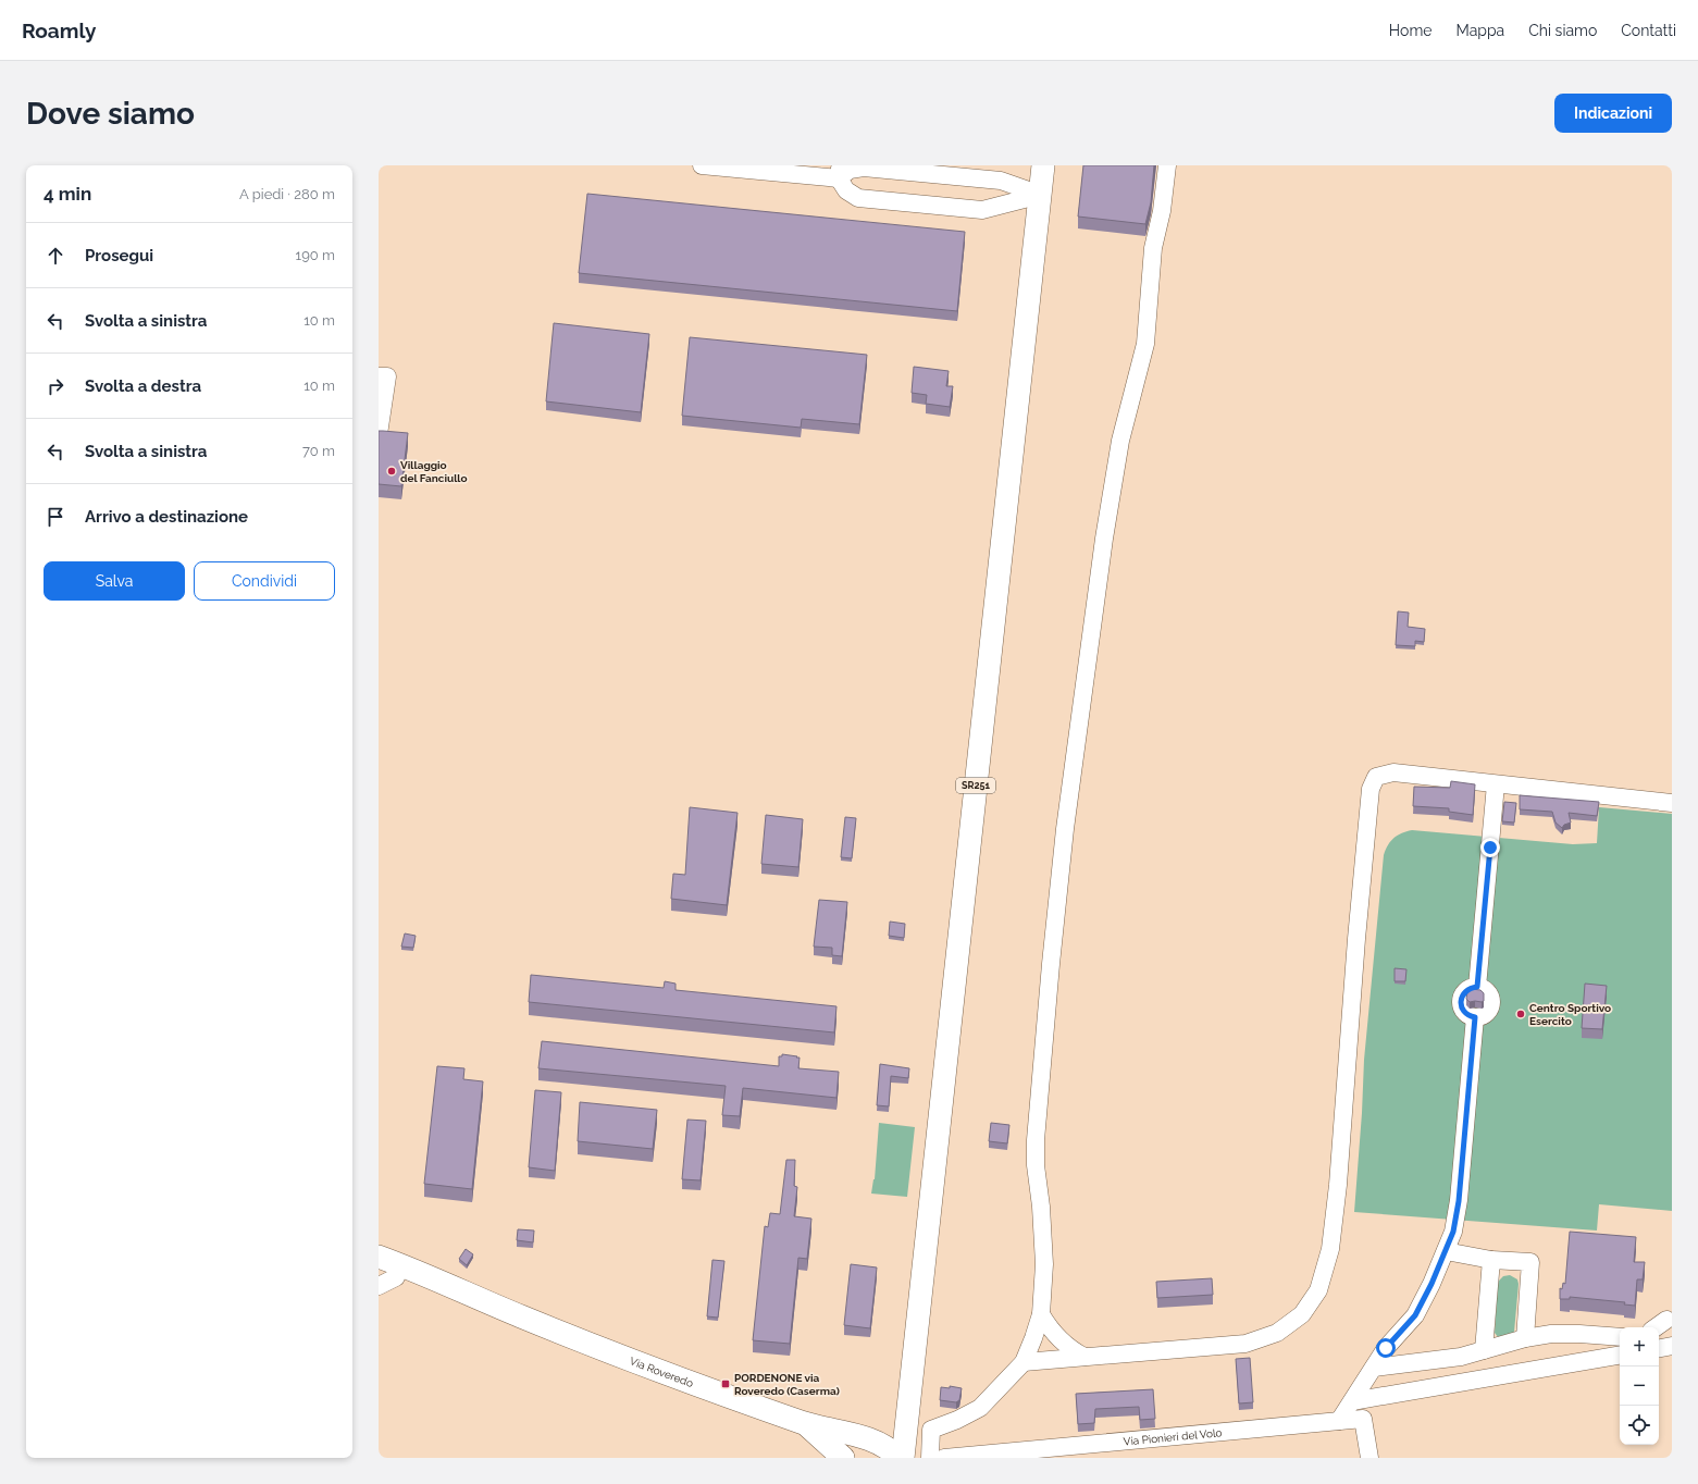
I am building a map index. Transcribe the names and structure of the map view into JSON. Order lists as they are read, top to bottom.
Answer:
{
  "streets": {
    "main road": ["SR251", "Via Roveredo"],
    "street": ["Via Pionieri del Volo"]
  },
  "crossings": [
    ["SR251", "Via Roveredo"]
  ],
  "places": {
    "other": ["Villaggio del Fanciullo", "Centro Sportivo Esercito"],
    "transit": ["PORDENONE via Roveredo (Caserma)"]
  },
  "page": {
    "header": "Roamly",
    "nav": [
      "Home",
      "Mappa",
      "Chi siamo",
      "Contatti"
    ],
    "buttons": [
      "Indicazioni",
      ["Salva", "Condividi"]
    ],
    "title": "Dove siamo",
    "heading": ["4 min", "A piedi · 280 m"],
    "list": [
      ["Prosegui", "190 m"],
      ["Svolta a sinistra", "10 m"],
      ["Svolta a destra", "10 m"],
      ["Svolta a sinistra", "70 m"],
      "Arrivo a destinazione"
    ],
    "map_buttons": ["+", "−"]
  }
}
